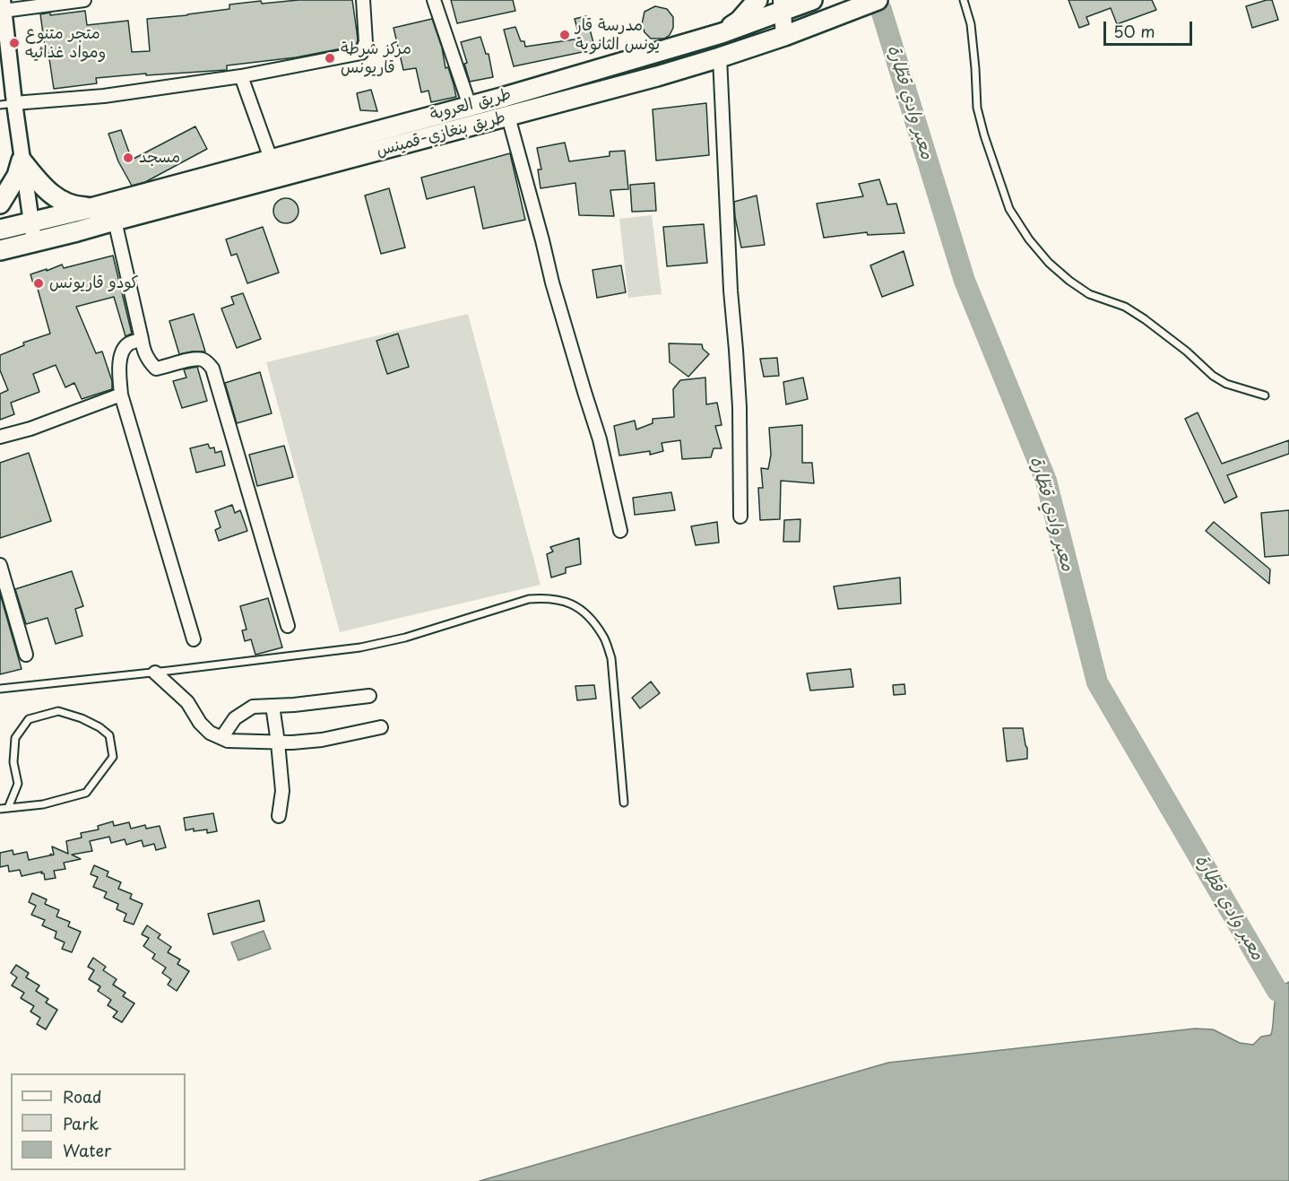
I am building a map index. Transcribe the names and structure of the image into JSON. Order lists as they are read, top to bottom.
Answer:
{
  "streets": {
    "main road": ["طريق العروبة", "طريق بنغازي-قمينس"]
  },
  "water": ["معبر وادي قطّارة"],
  "places": [
    "مدرسة قار يونس الثانوية",
    "متجر متنوع ومواد غذائيه",
    "مركز شرطة قاريونس",
    "مسجد",
    "كودو قاريونس"
  ],
  "legend": ["Road", "Park", "Water"],
  "scale_bar": "50 m"
}
